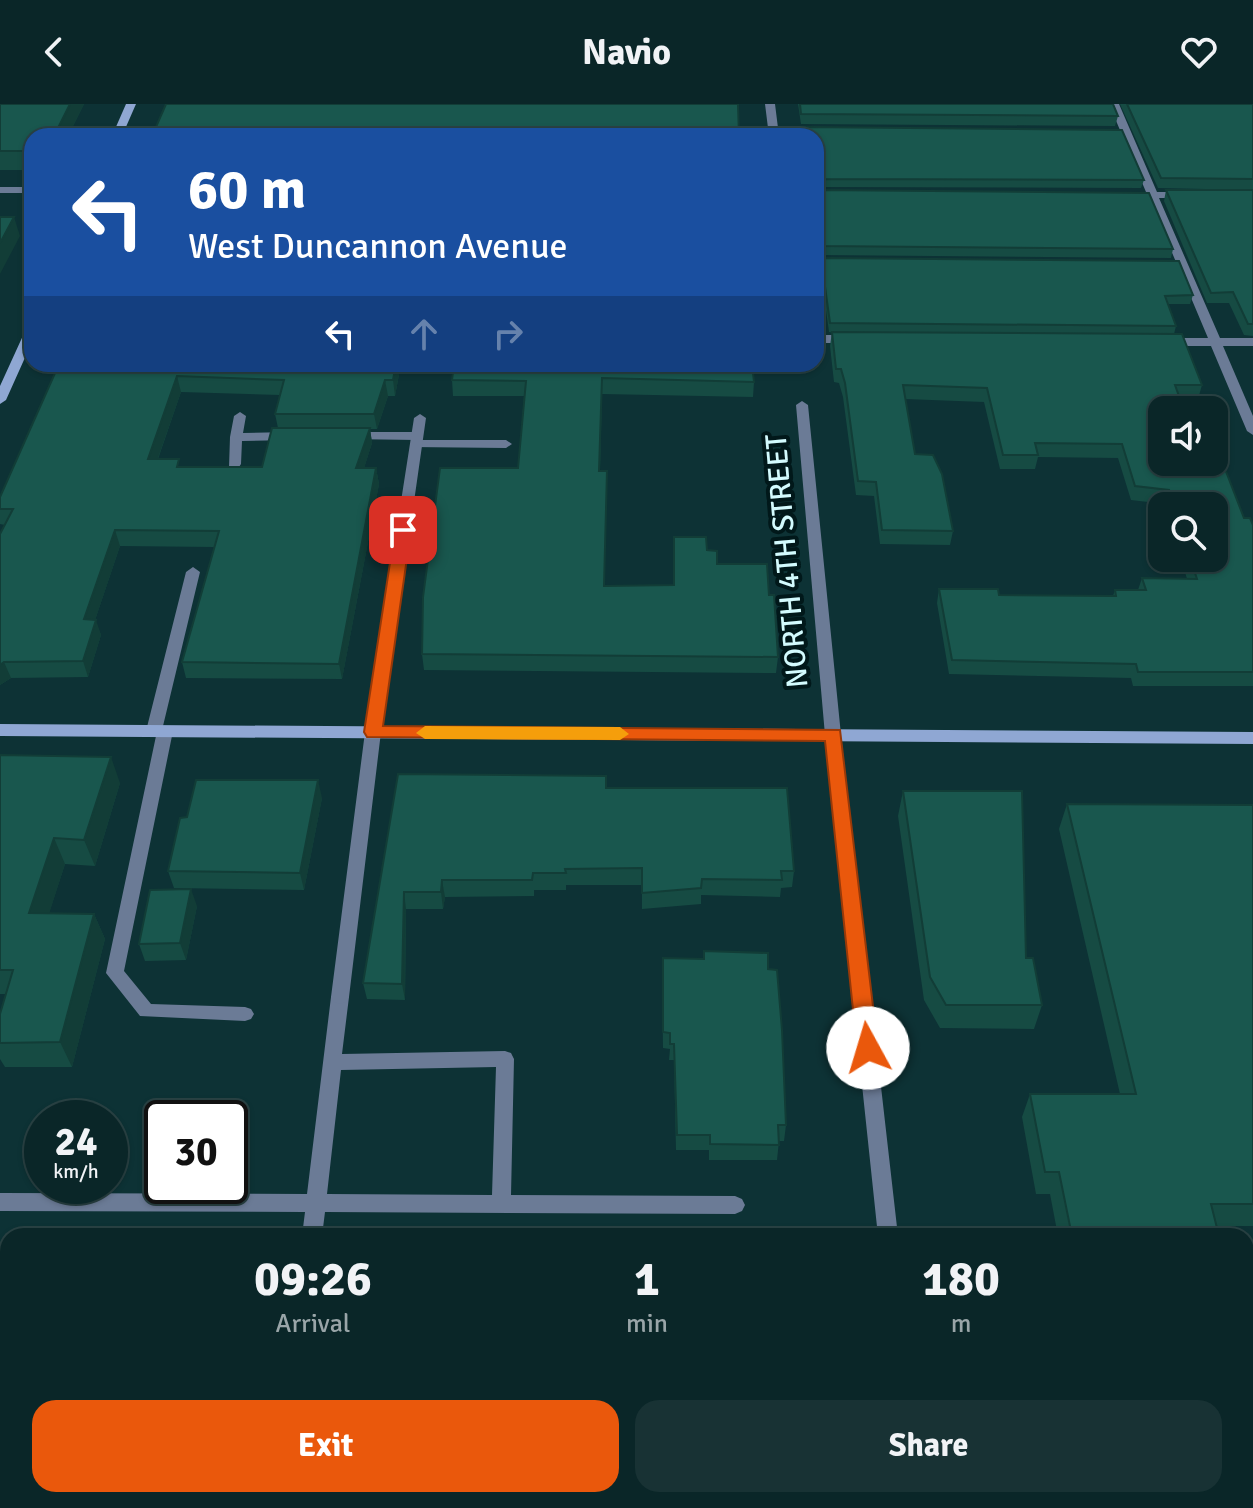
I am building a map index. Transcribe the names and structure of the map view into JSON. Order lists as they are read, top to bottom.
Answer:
{
  "streets": {
    "street": ["NORTH 4TH STREET"]
  },
  "page": {
    "header": "Navio",
    "turn": ["60 m", "West Duncannon Avenue"],
    "speed": "24 km/h",
    "limit": "30",
    "eta": [
      "09:26",
      "Arrival",
      "1",
      "min",
      "180",
      "m"
    ],
    "buttons": ["Exit", "Share"]
  }
}
